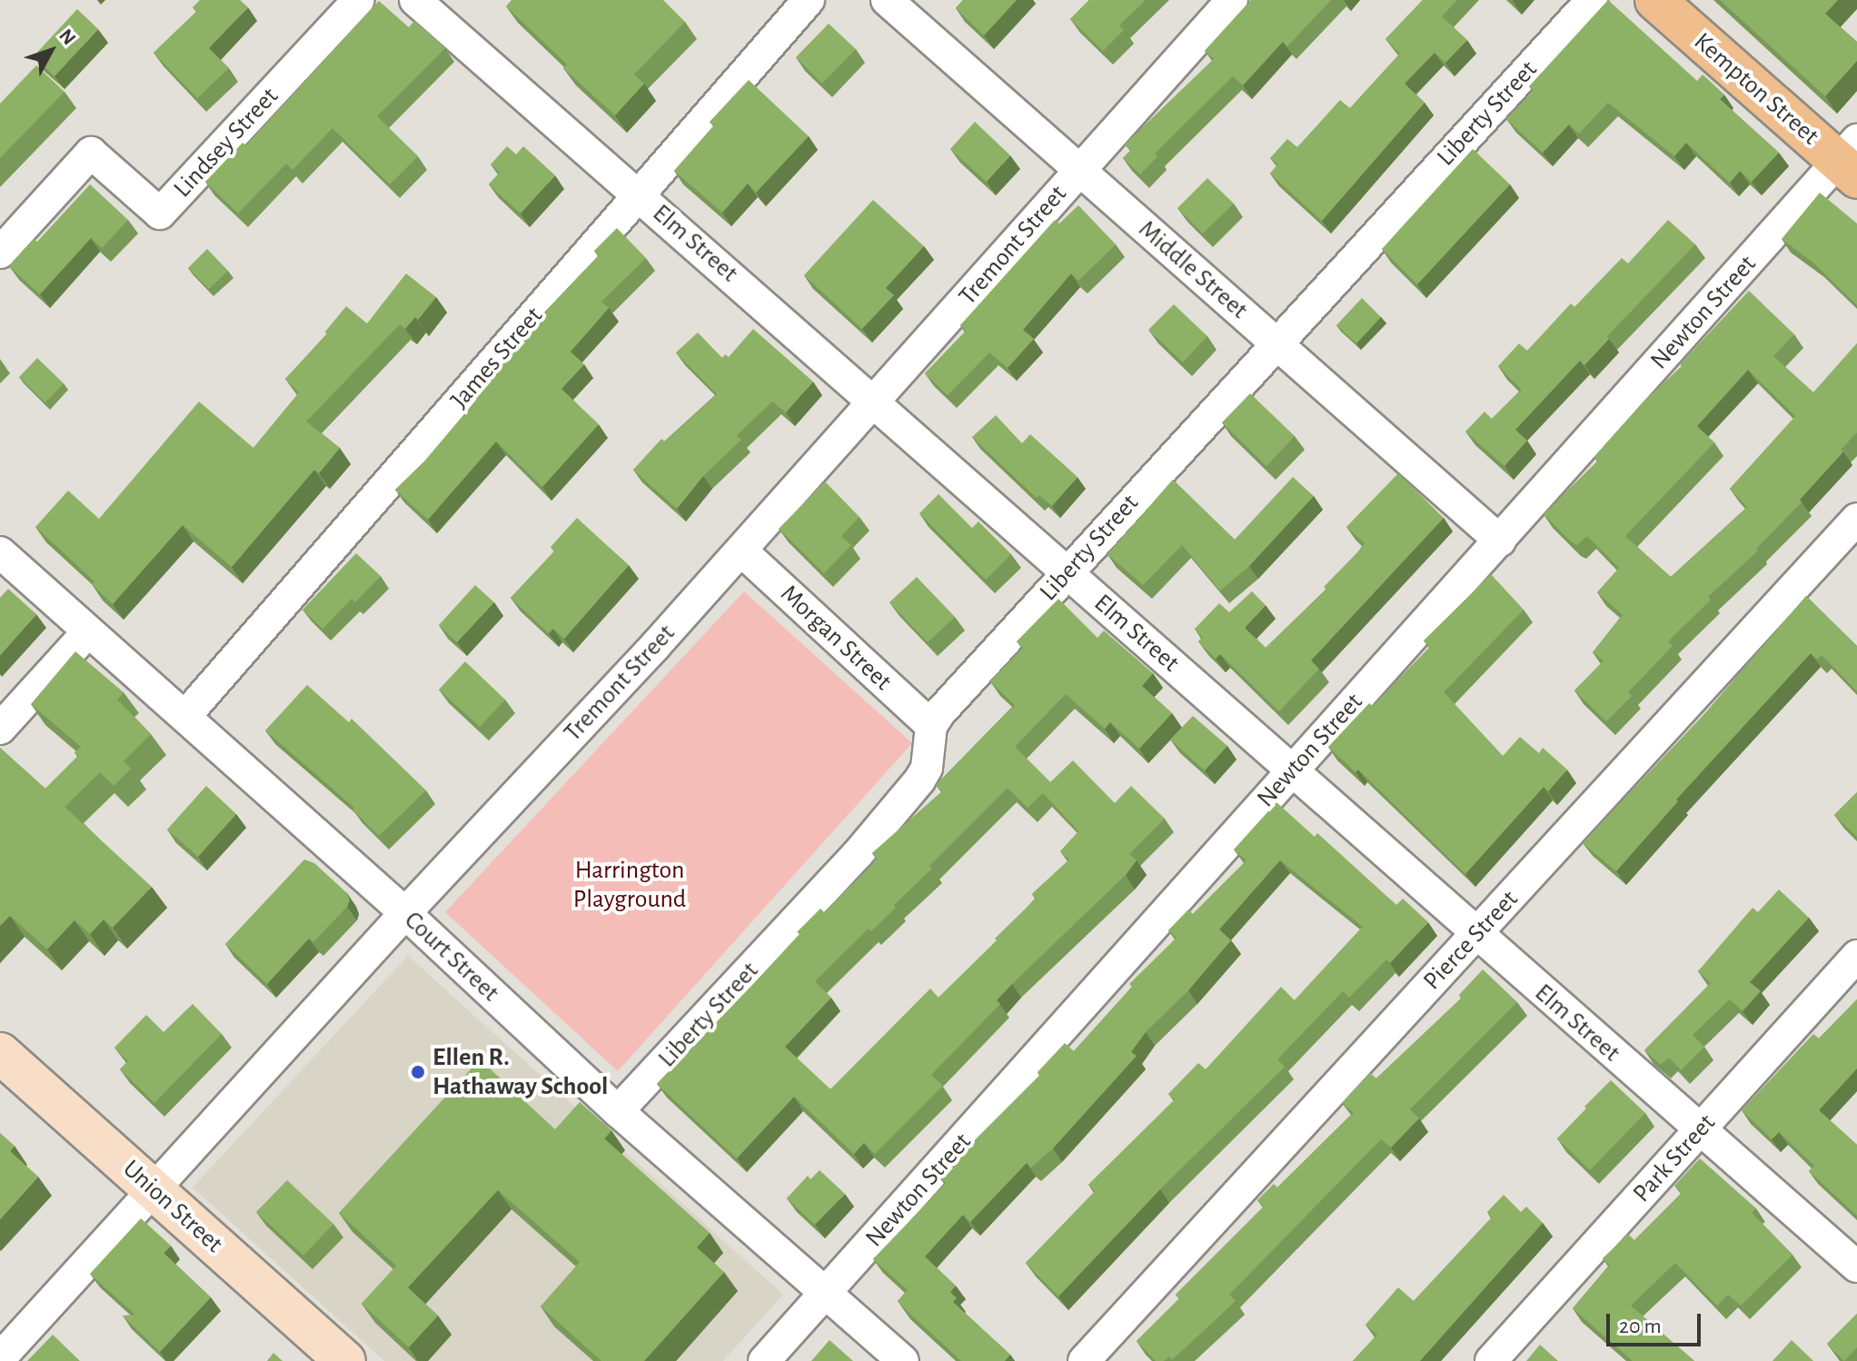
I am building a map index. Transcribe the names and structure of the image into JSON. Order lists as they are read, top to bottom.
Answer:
{
  "streets": {
    "main road": ["Kempton Street", "Union Street"],
    "street": [
      "Liberty Street",
      "Lindsey Street",
      "Elm Street",
      "Tremont Street",
      "Middle Street",
      "Newton Street",
      "James Street",
      "Morgan Street",
      "Pierce Street",
      "Court Street",
      "Park Street"
    ]
  },
  "crossings": [
    ["Kempton Street", "Newton Street"],
    ["Liberty Street", "Elm Street"],
    ["Liberty Street", "Middle Street"],
    ["Liberty Street", "Morgan Street"],
    ["Liberty Street", "Court Street"],
    ["Elm Street", "Tremont Street"],
    ["Elm Street", "Newton Street"],
    ["Elm Street", "James Street"],
    ["Elm Street", "Pierce Street"],
    ["Elm Street", "Park Street"],
    ["Tremont Street", "Middle Street"],
    ["Tremont Street", "Morgan Street"],
    ["Tremont Street", "Court Street"],
    ["Tremont Street", "Union Street"],
    ["Middle Street", "Newton Street"],
    ["Newton Street", "Court Street"],
    ["James Street", "Court Street"]
  ],
  "parks": ["Harrington Playground"],
  "places": ["Ellen R. Hathaway School"],
  "scale_bar": "20 m",
  "north": "top right"
}
